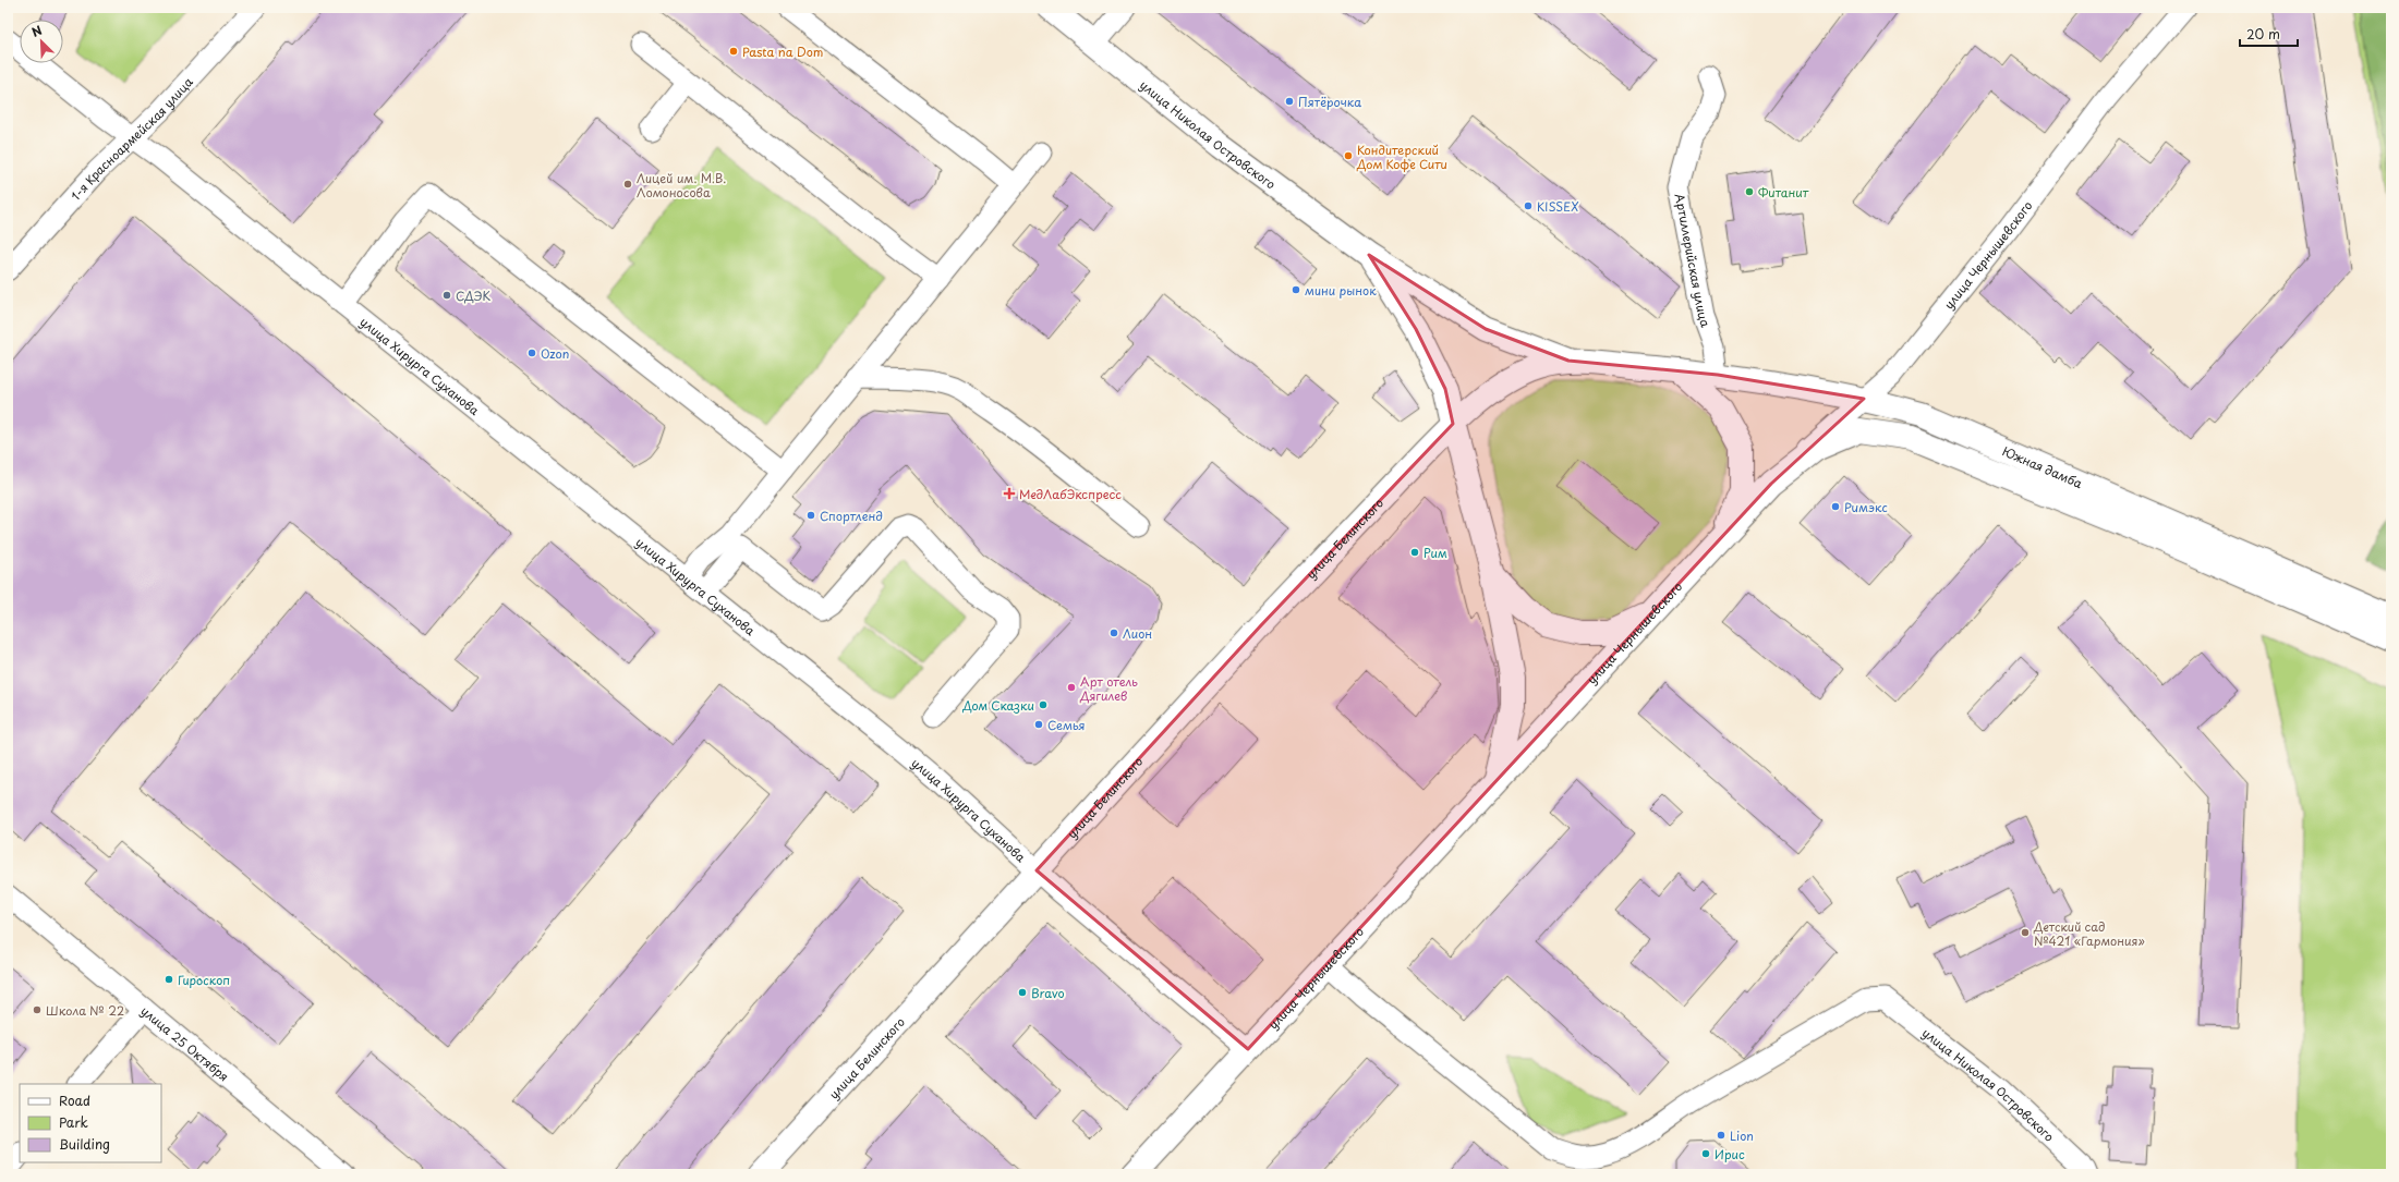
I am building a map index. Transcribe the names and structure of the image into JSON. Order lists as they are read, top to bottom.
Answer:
{
  "streets": {
    "main road": [
      "улица Николая Островского",
      "улица Чернышевского",
      "Южная дамба",
      "улица Белинского"
    ],
    "street": [
      "1-я Красноармейская улица",
      "Артиллерийская улица",
      "улица Хирурга Суханова",
      "улица 25 Октября"
    ]
  },
  "crossings": [
    ["улица Николая Островского", "улица Чернышевского"],
    ["улица Николая Островского", "Южная дамба"],
    ["улица Николая Островского", "улица Белинского"],
    ["1-я Красноармейская улица", "улица Хирурга Суханова"],
    ["улица Чернышевского", "улица Хирурга Суханова"],
    ["улица Чернышевского", "Южная дамба"],
    ["Артиллерийская улица", "Южная дамба"],
    ["улица Хирурга Суханова", "улица Белинского"],
    ["Южная дамба", "улица Белинского"]
  ],
  "places": {
    "other": [
      "Pasta na Dom",
      "Пятёрочка",
      "Кондитерский Дом Кофе Сити",
      "Лицей им. М.В. Ломоносова",
      "Фитанит",
      "KISSEX",
      "мини рынок",
      "СДЭК",
      "Ozon",
      "Римэкс",
      "Спортленд",
      "Рим",
      "Лион",
      "Арт отель Дягилев",
      "Дом Сказки",
      "Семья",
      "Детский сад №421 «Гармония»",
      "Гироскоп",
      "Bravo",
      "Школа № 22",
      "Lion",
      "Ирис"
    ],
    "health": ["МедЛабЭкспресс"]
  },
  "legend": ["Road", "Park", "Building"],
  "scale_bar": "20 m",
  "north": "top left"
}
